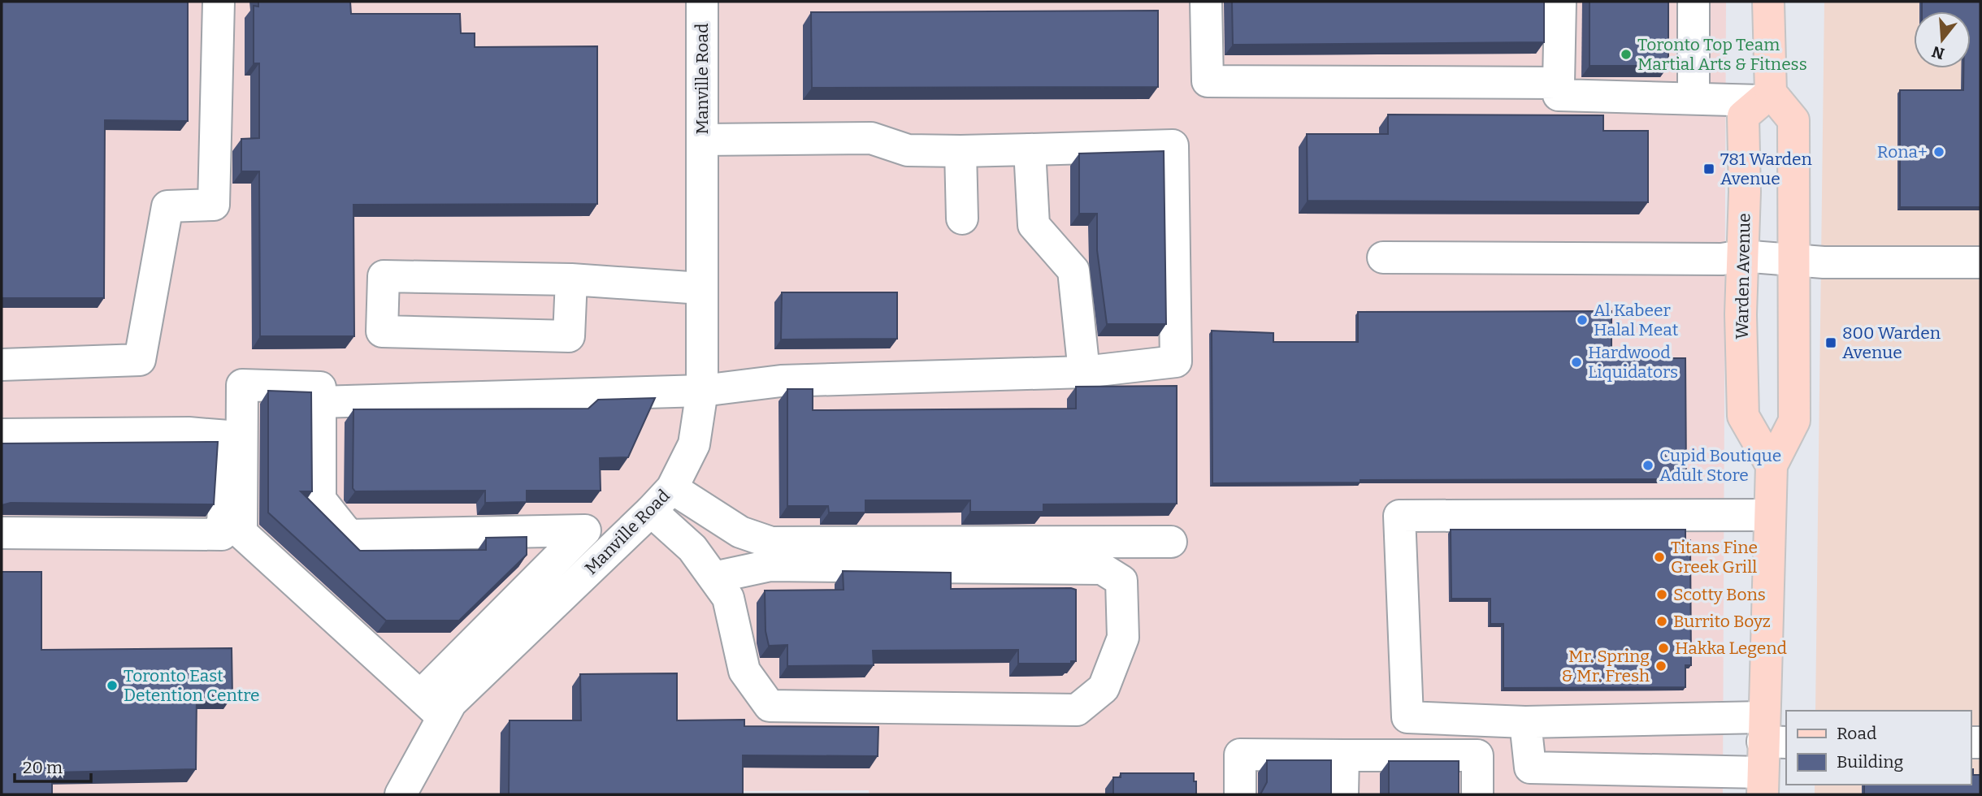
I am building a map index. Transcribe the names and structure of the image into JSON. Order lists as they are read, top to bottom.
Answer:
{
  "streets": {
    "main road": ["Warden Avenue"],
    "street": ["Manville Road"]
  },
  "places": {
    "other": [
      "Toronto Top Team Martial Arts & Fitness",
      "Rona+",
      "Al Kabeer Halal Meat",
      "Hardwood Liquidators",
      "Cupid Boutique Adult Store",
      "Titans Fine Greek Grill",
      "Scotty Bons",
      "Burrito Boyz",
      "Hakka Legend",
      "Mr. Spring & Mr. Fresh",
      "Toronto East Detention Centre"
    ],
    "transit": ["781 Warden Avenue", "800 Warden Avenue"]
  },
  "legend": ["Road", "Building"],
  "scale_bar": "20 m",
  "north": "bottom"
}
